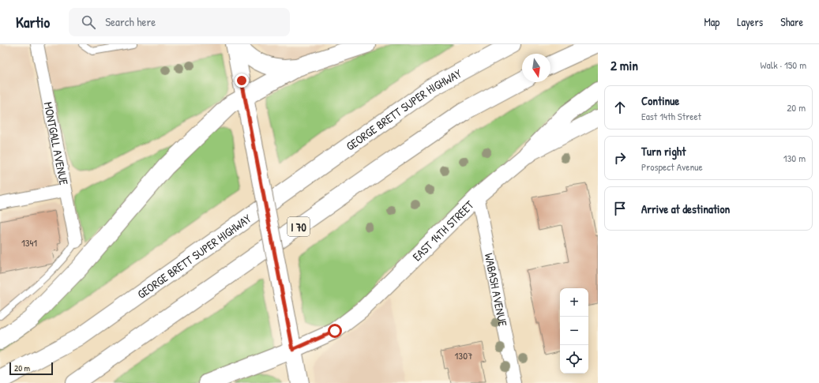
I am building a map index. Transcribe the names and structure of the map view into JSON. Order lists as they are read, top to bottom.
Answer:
{
  "streets": {
    "main road": ["GEORGE BRETT SUPER HIGHWAY", "I 70"],
    "street": ["MONTGALL AVENUE", "EAST 14TH STREET", "WABASH AVENUE"]
  },
  "crossings": [
    ["EAST 14TH STREET", "WABASH AVENUE"]
  ],
  "house_numbers": ["1341", "1307"],
  "scale_bar": "20 m",
  "north": "bottom",
  "page": {
    "header": "Kartio",
    "search": "Search here",
    "nav": ["Map", "Layers", "Share"],
    "heading": ["2 min", "Walk · 150 m"],
    "list": [
      ["Continue", "East 14th Street", "20 m"],
      ["Turn right", "Prospect Avenue", "130 m"],
      "Arrive at destination"
    ],
    "map_buttons": ["+", "−"],
    "scale": "20 m"
  }
}
